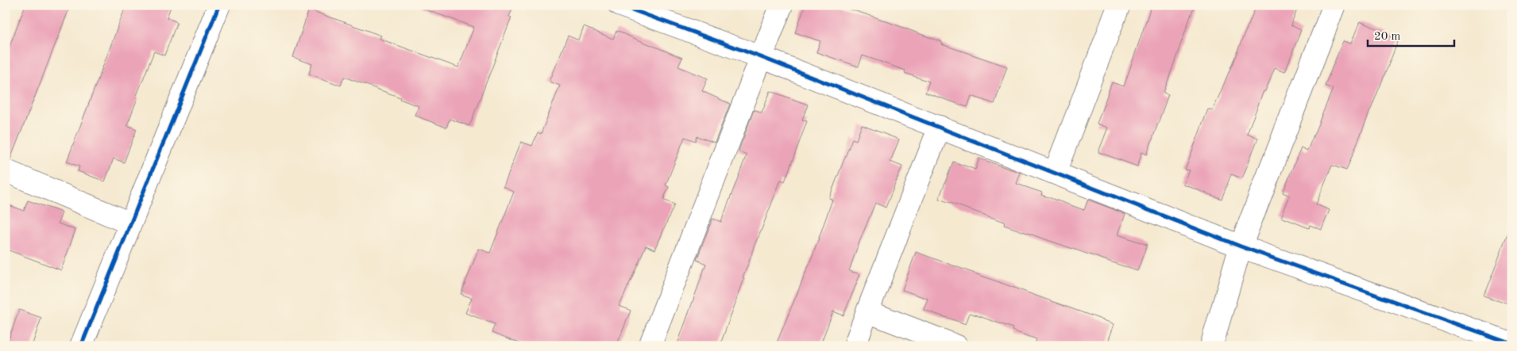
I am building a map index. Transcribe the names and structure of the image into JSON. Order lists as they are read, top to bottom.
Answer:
{
  "scale_bar": "20 m"
}
